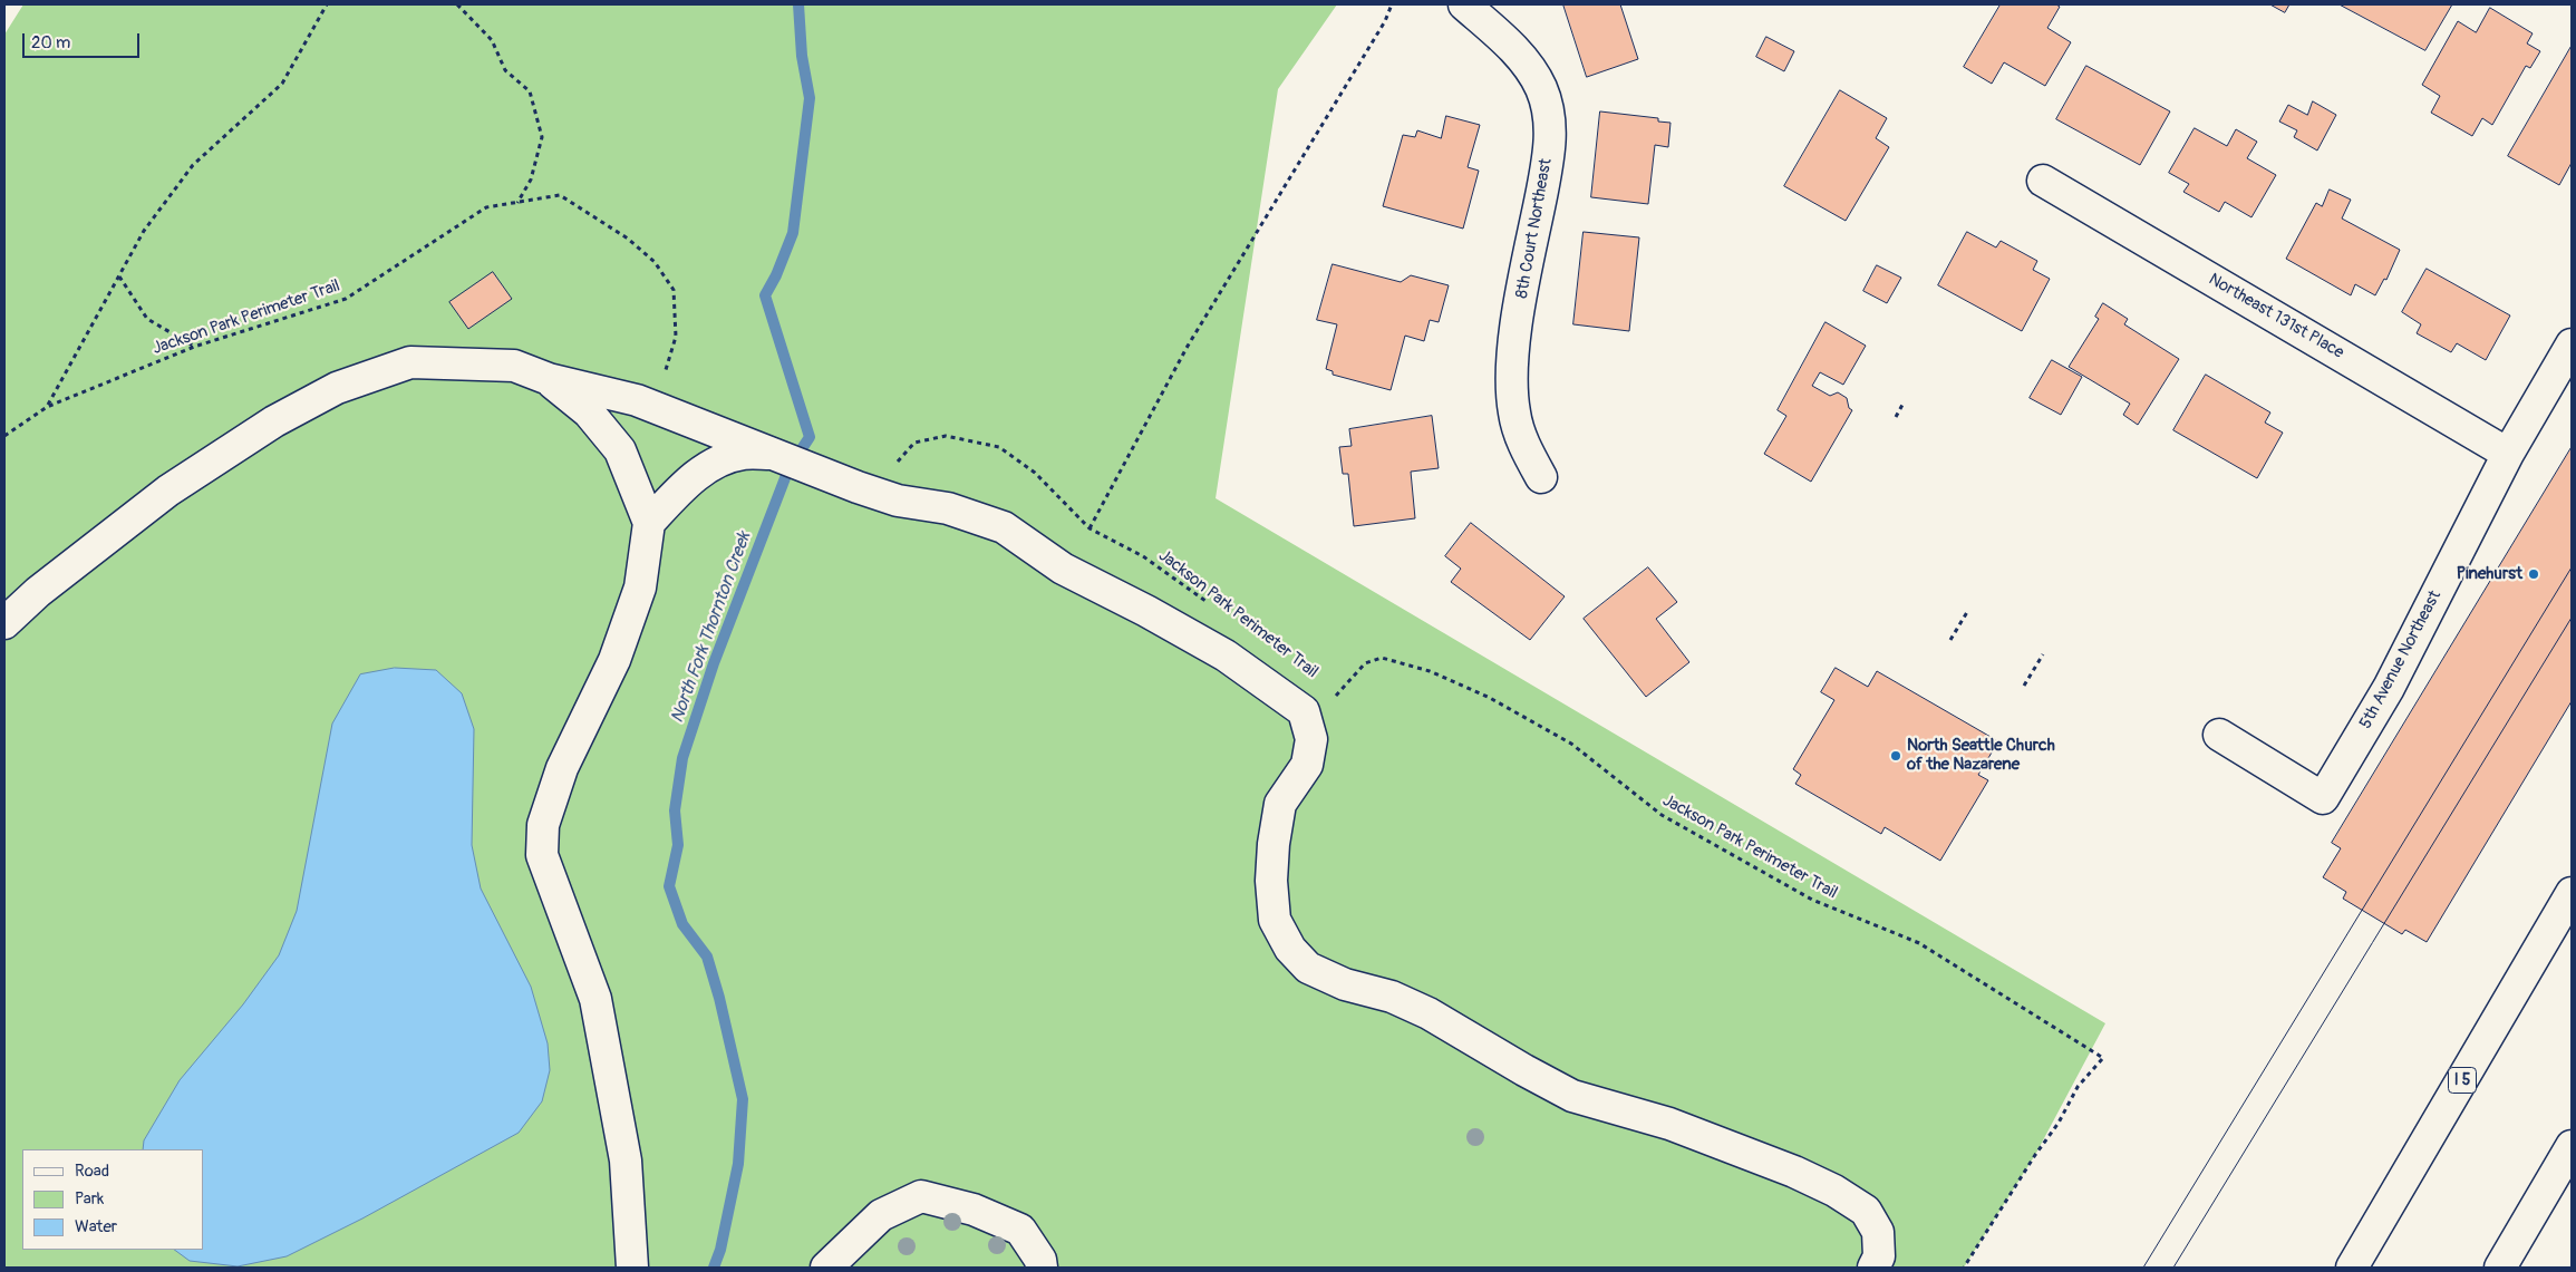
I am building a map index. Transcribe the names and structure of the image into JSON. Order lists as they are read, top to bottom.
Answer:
{
  "streets": {
    "main road": [
      "8th Court Northeast",
      "Northeast 131st Place",
      "5th Avenue Northeast",
      "I 5"
    ],
    "path": ["Jackson Park Perimeter Trail"]
  },
  "crossings": [
    ["Northeast 131st Place", "5th Avenue Northeast"]
  ],
  "water": ["North Fork Thornton Creek"],
  "places": ["Pinehurst", "North Seattle Church of the Nazarene"],
  "legend": ["Road", "Park", "Water"],
  "scale_bar": "20 m"
}
